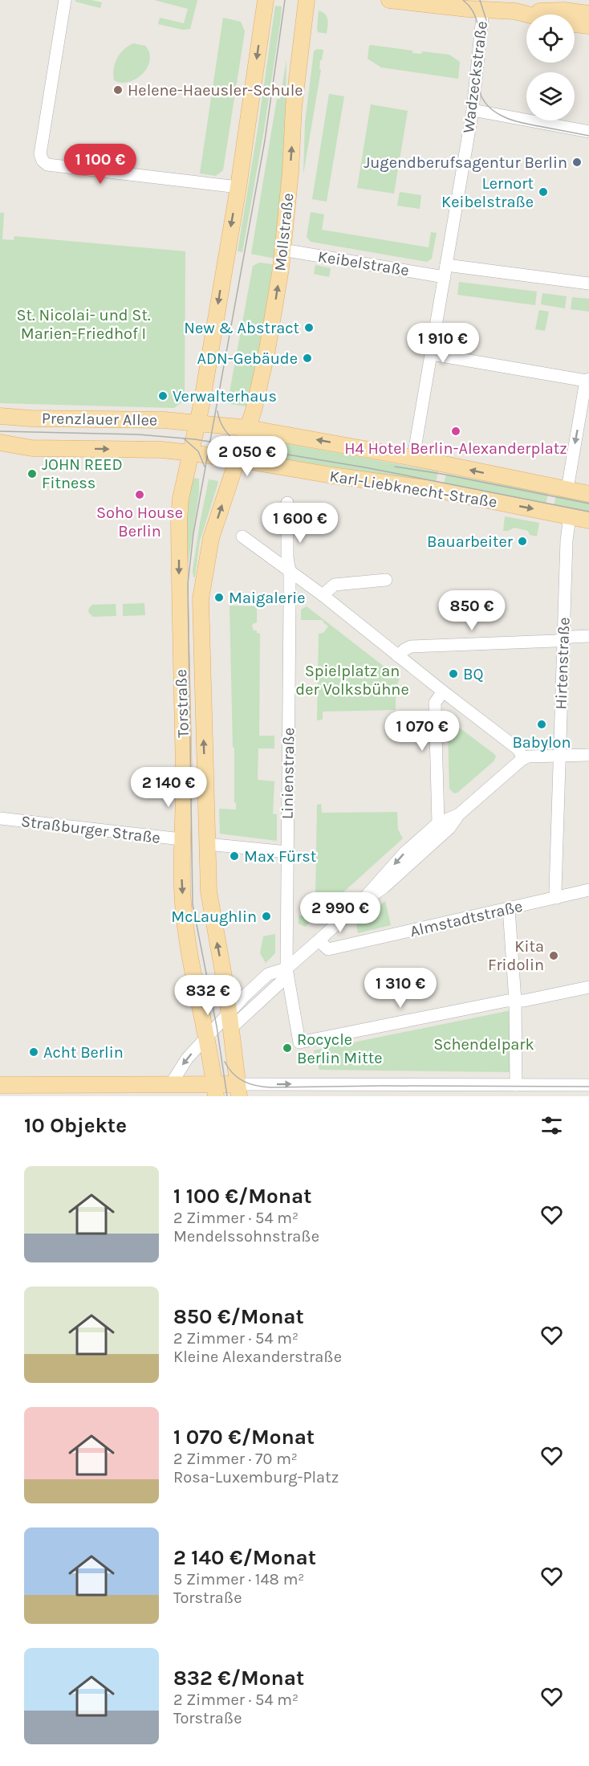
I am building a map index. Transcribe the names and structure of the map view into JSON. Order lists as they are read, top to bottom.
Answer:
{
  "streets": {
    "main road": [
      "Mollstraße",
      "Prenzlauer Allee",
      "Karl-Liebknecht-Straße",
      "Torstraße"
    ],
    "street": [
      "Wadzeckstraße",
      "Keibelstraße",
      "Hirtenstraße",
      "Linienstraße",
      "Straßburger Straße",
      "Almstadtstraße"
    ]
  },
  "crossings": [
    ["Wadzeckstraße", "Keibelstraße"],
    ["Wadzeckstraße", "Karl-Liebknecht-Straße"],
    ["Mollstraße", "Keibelstraße"],
    ["Mollstraße", "Prenzlauer Allee"],
    ["Mollstraße", "Karl-Liebknecht-Straße"],
    ["Mollstraße", "Torstraße"],
    ["Prenzlauer Allee", "Karl-Liebknecht-Straße"],
    ["Prenzlauer Allee", "Torstraße"],
    ["Karl-Liebknecht-Straße", "Hirtenstraße"],
    ["Karl-Liebknecht-Straße", "Torstraße"],
    ["Hirtenstraße", "Almstadtstraße"],
    ["Torstraße", "Straßburger Straße"]
  ],
  "parks": ["St. Nicolai- und St. Marien-Friedhof I", "Spielplatz an der Volksbühne", "Schendelpark"],
  "places": [
    "Helene-Haeusler-Schule",
    "Jugendberufsagentur Berlin",
    "Lernort Keibelstraße",
    "New & Abstract",
    "ADN-Gebäude",
    "Verwalterhaus",
    "H4 Hotel Berlin-Alexanderplatz",
    "JOHN REED Fitness",
    "Soho House Berlin",
    "Bauarbeiter",
    "Maigalerie",
    "BQ",
    "Babylon",
    "Max Fürst",
    "McLaughlin",
    "Kita Fridolin",
    "Rocycle Berlin Mitte",
    "Acht Berlin"
  ],
  "page": {
    "price": [
      "1 100 €",
      "1 910 €",
      "2 050 €",
      "1 600 €",
      "850 €",
      "1 070 €",
      "2 140 €",
      "2 990 €",
      "1 310 €",
      "832 €"
    ],
    "heading": "10 Objekte",
    "list": [
      {
        "name": "1 100 €/Monat",
        "note": "2 Zimmer · 54 m² · Mendelssohnstraße"
      },
      {
        "name": "850 €/Monat",
        "note": "2 Zimmer · 54 m² · Kleine Alexanderstraße"
      },
      {
        "name": "1 070 €/Monat",
        "note": "2 Zimmer · 70 m² · Rosa-Luxemburg-Platz"
      },
      {
        "name": "2 140 €/Monat",
        "note": "5 Zimmer · 148 m² · Torstraße"
      },
      {
        "name": "832 €/Monat",
        "note": "2 Zimmer · 54 m² · Torstraße"
      }
    ]
  }
}
